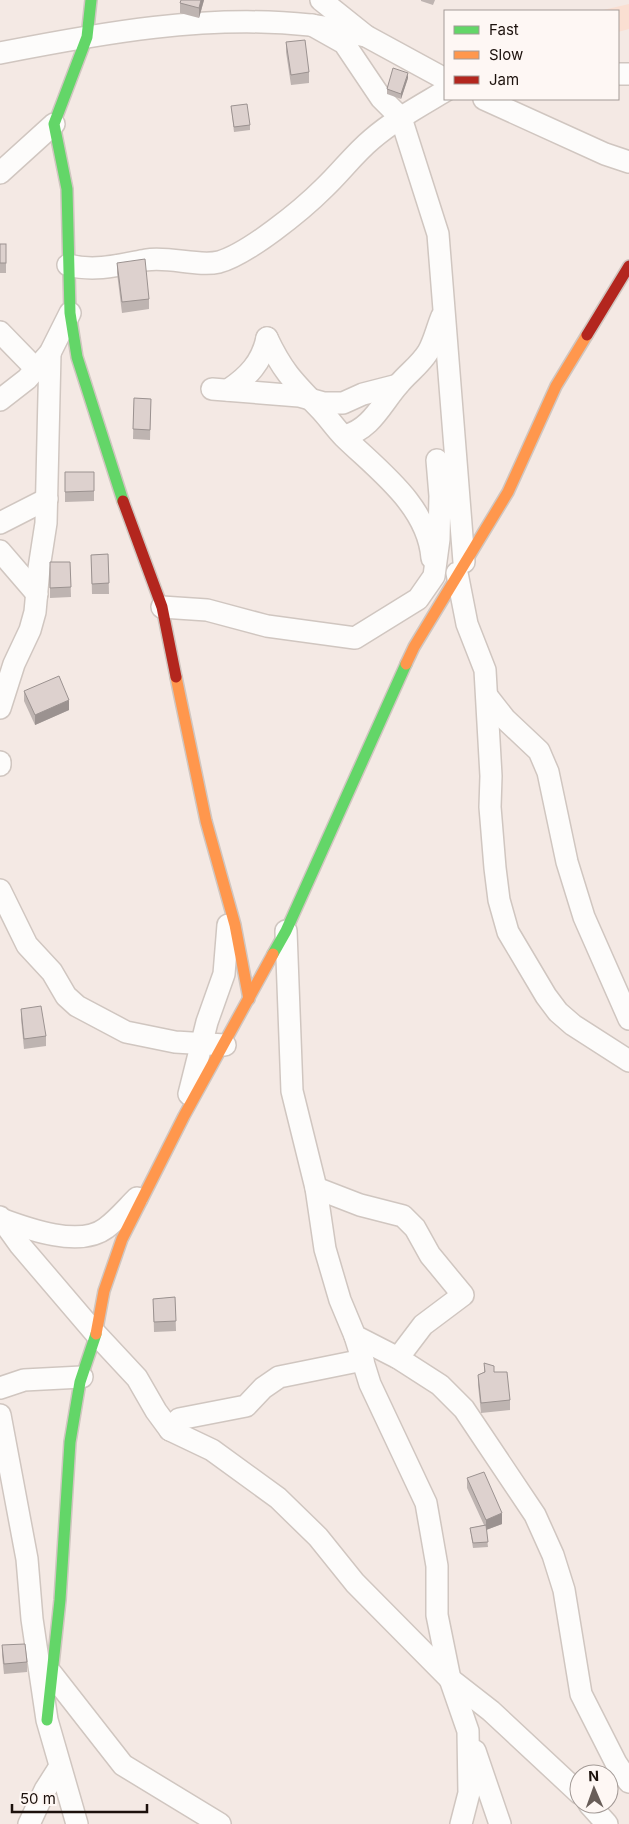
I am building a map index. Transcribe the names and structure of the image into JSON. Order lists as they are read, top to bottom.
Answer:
{
  "legend": ["Fast", "Slow", "Jam"],
  "scale_bar": "50 m",
  "north": "top"
}
